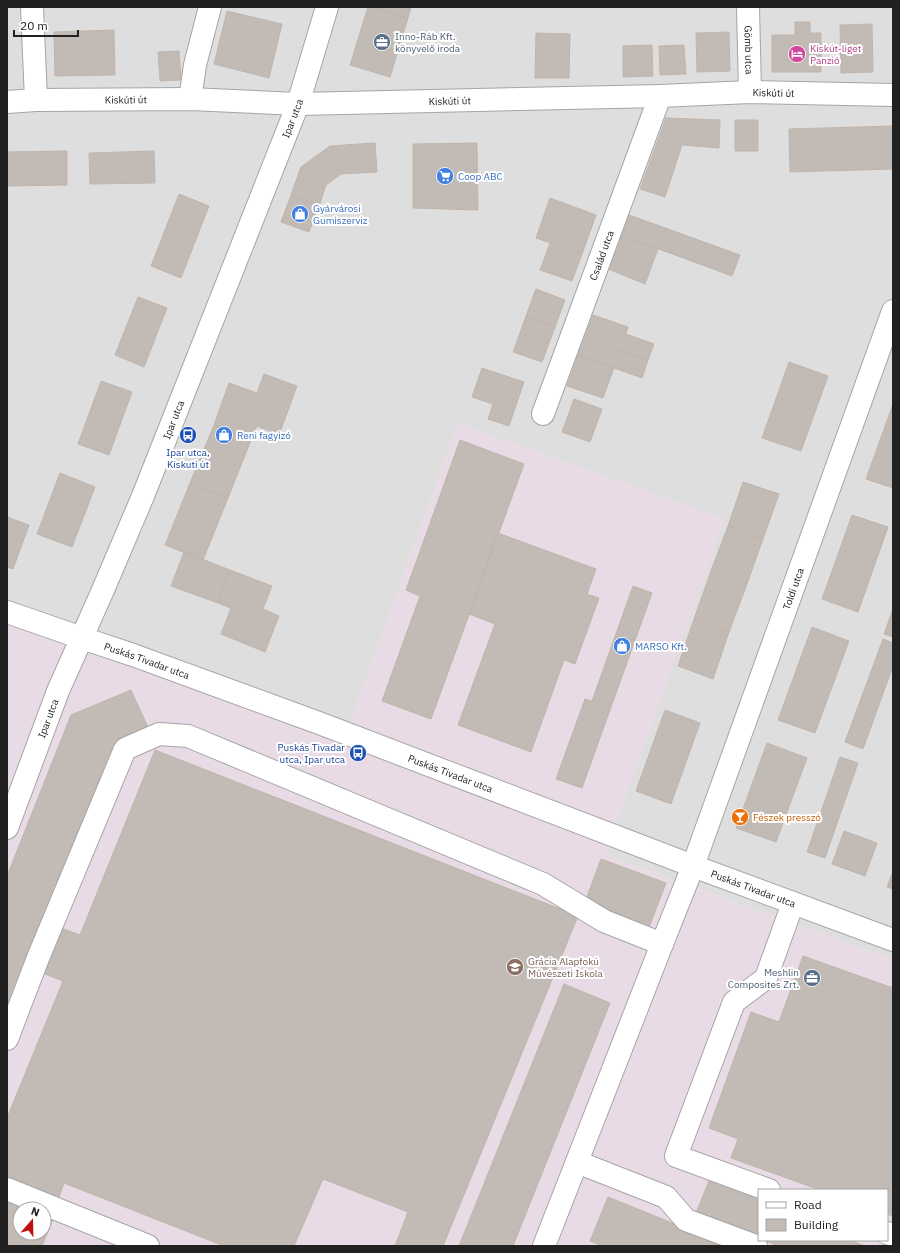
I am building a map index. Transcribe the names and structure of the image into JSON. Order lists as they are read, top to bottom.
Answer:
{
  "streets": {
    "street": [
      "Gömb utca",
      "Kiskúti út",
      "Ipar utca",
      "Család utca",
      "Toldi utca",
      "Puskás Tivadar utca"
    ]
  },
  "crossings": [
    ["Gömb utca", "Kiskúti út"],
    ["Kiskúti út", "Ipar utca"],
    ["Kiskúti út", "Család utca"],
    ["Ipar utca", "Puskás Tivadar utca"],
    ["Toldi utca", "Puskás Tivadar utca"]
  ],
  "places": {
    "office": ["Inno-Ráb Kft. könyvelő iroda", "Meshlin Composites Zrt."],
    "hotel": ["Kiskút-liget Panzió"],
    "supermarket": ["Coop ABC"],
    "shop": ["Gyárvárosi Gumiszerviz", "Reni fagyizó", "MARSO Kft."],
    "bus stop": ["Ipar utca, Kiskuti út", "Puskás Tivadar utca, Ipar utca"],
    "bar": ["Fészek presszó"],
    "school or university": ["Grácia Alapfokú Művészeti Iskola"]
  },
  "legend": ["Road", "Building"],
  "scale_bar": "20 m",
  "north": "top"
}
